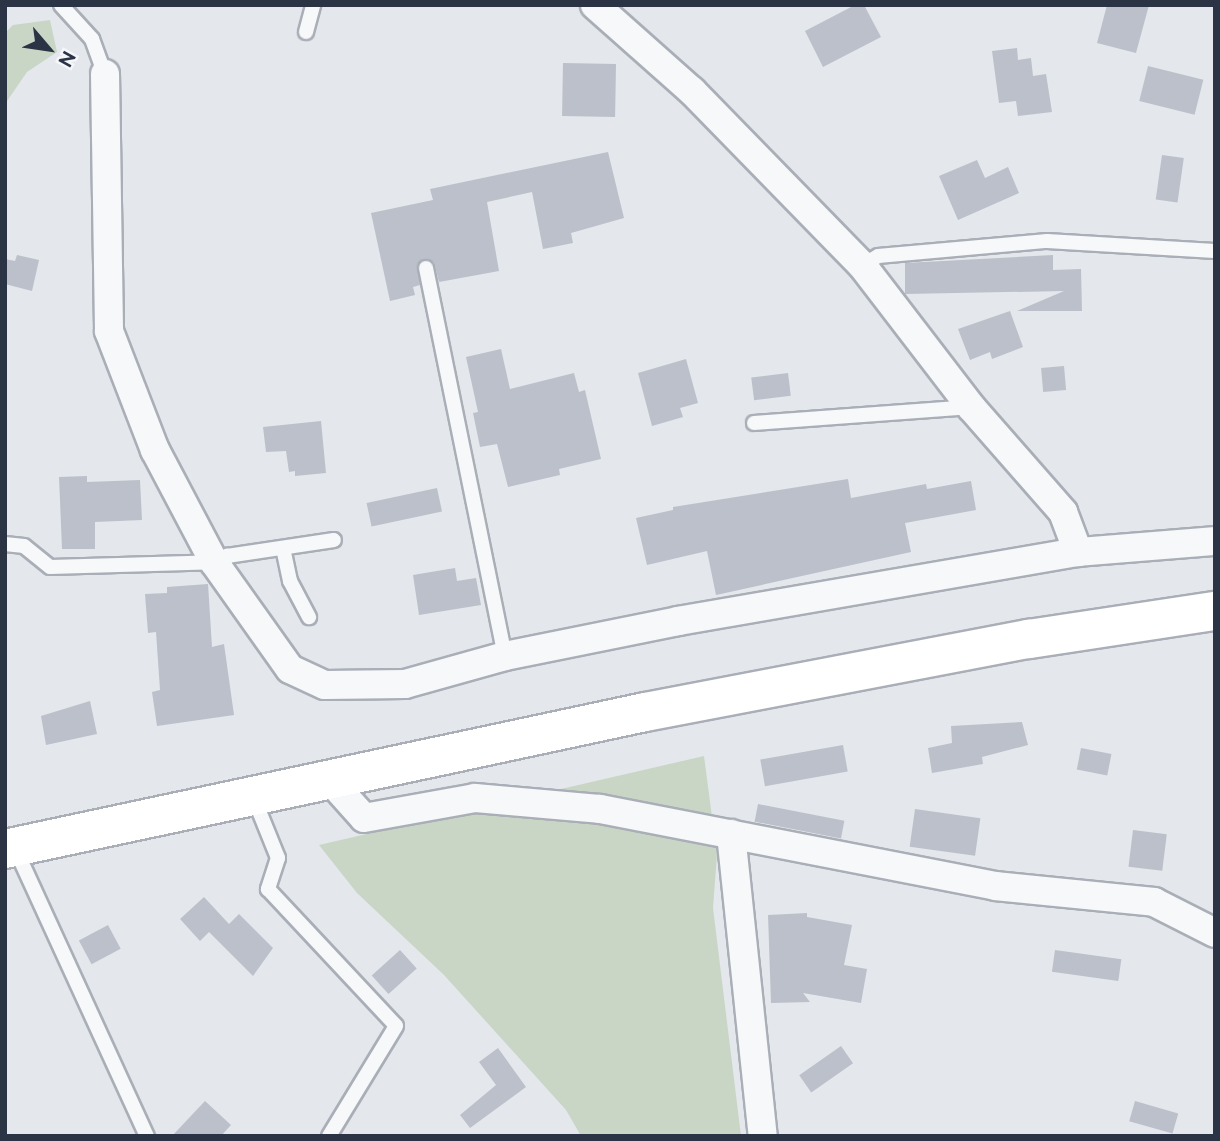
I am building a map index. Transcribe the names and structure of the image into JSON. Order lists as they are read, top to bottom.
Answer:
{
  "north": "bottom right"
}
